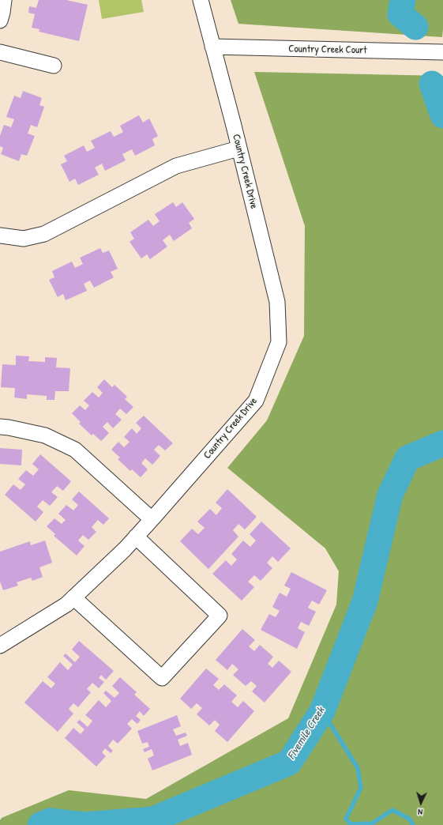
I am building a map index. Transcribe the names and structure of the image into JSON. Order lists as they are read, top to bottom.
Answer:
{
  "streets": {
    "street": ["Country Creek Court", "Country Creek Drive"]
  },
  "crossings": [
    ["Country Creek Court", "Country Creek Drive"]
  ],
  "water": ["Fivemile Creek"],
  "north": "bottom"
}
